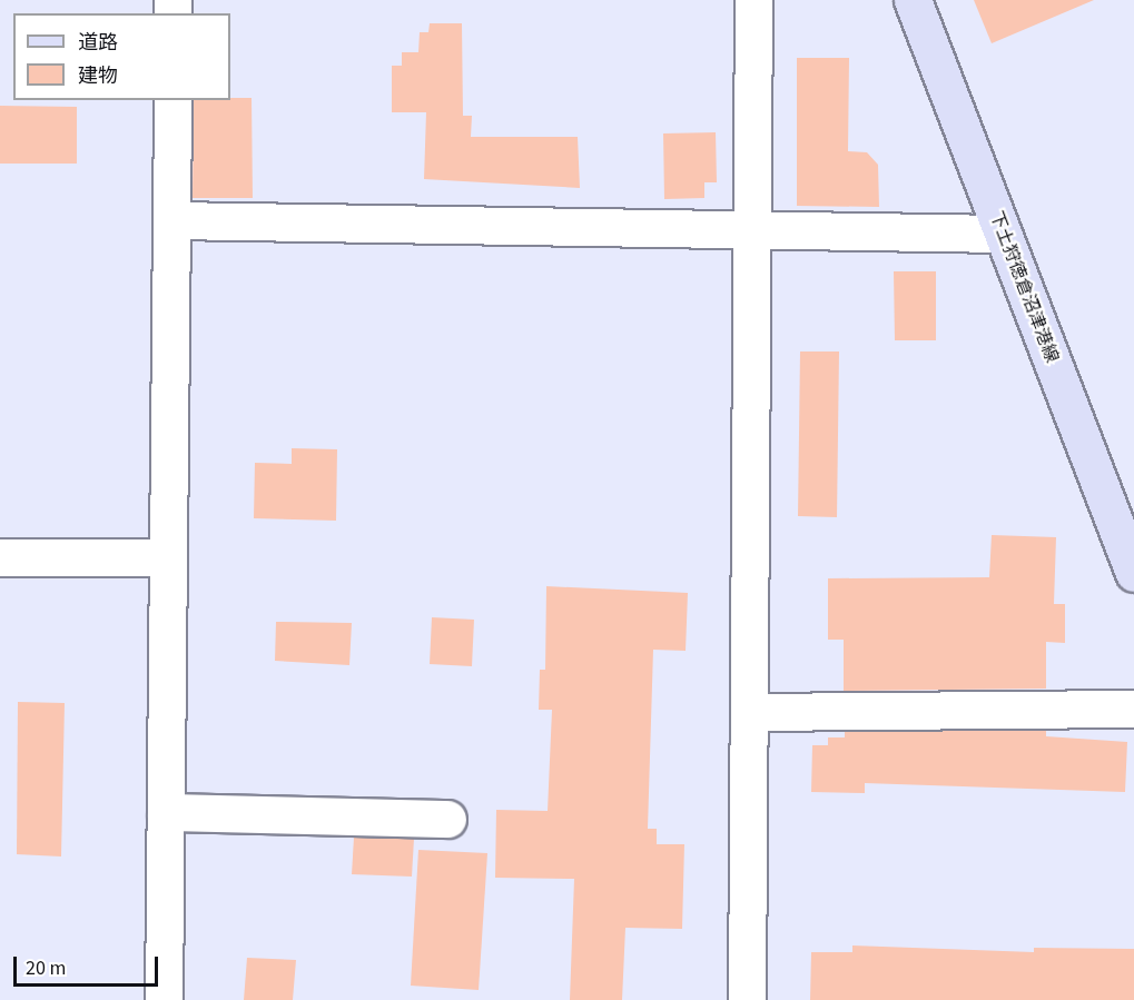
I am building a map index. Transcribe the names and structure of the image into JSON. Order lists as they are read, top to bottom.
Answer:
{
  "streets": {
    "main road": ["下土狩徳倉沼津港線"]
  },
  "legend": ["道路", "建物"],
  "scale_bar": "20 m"
}
